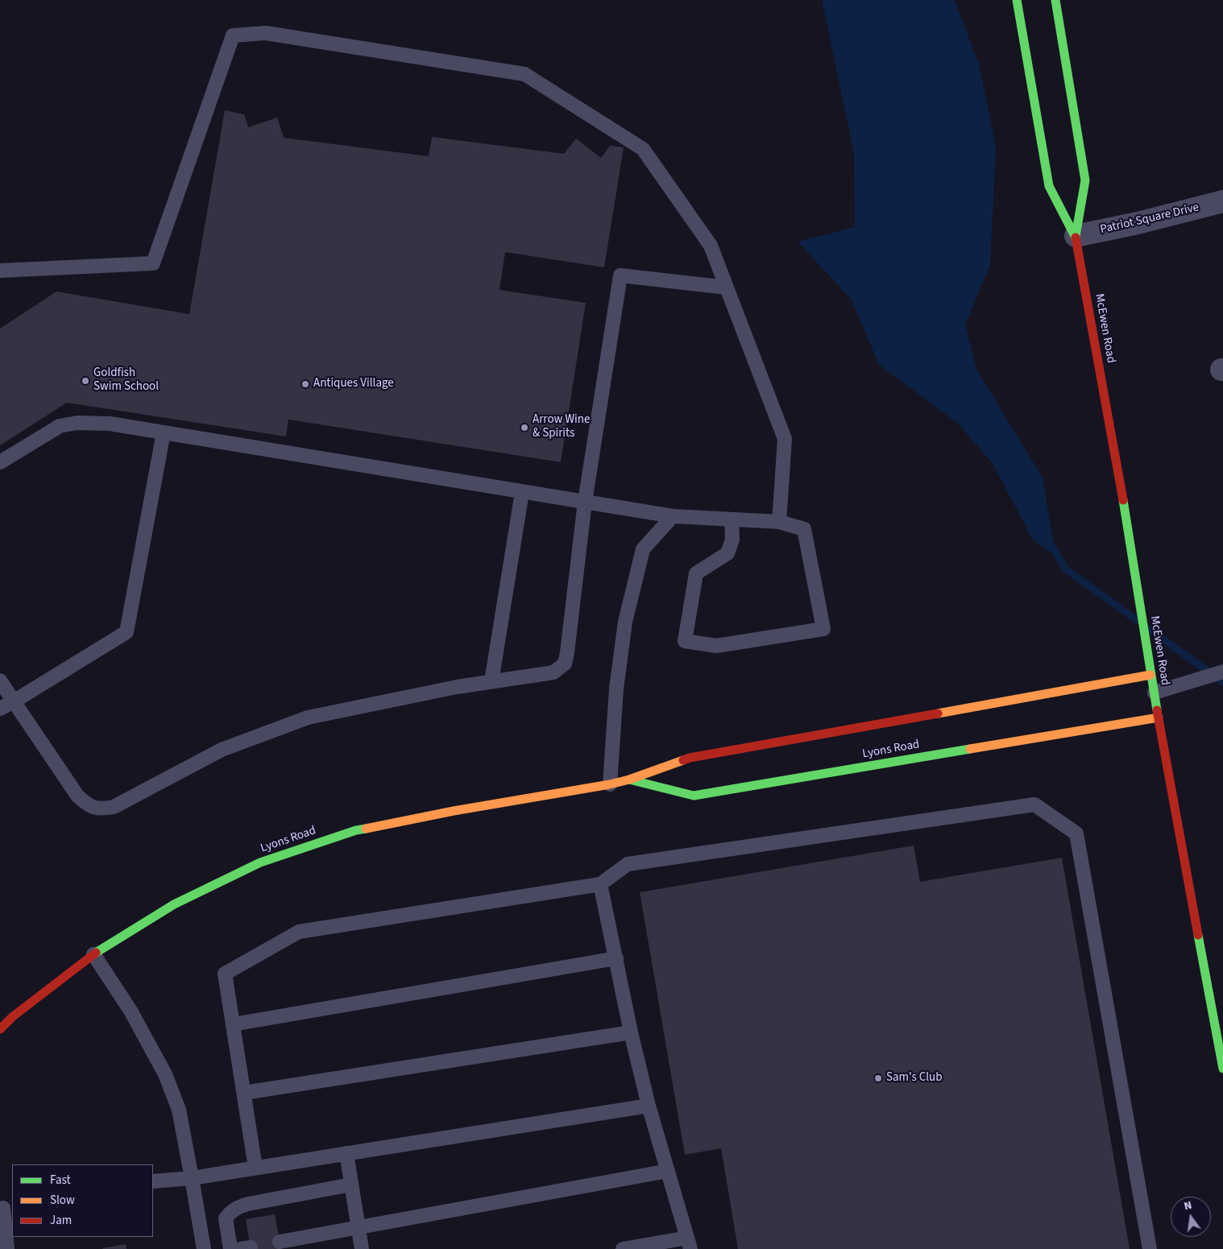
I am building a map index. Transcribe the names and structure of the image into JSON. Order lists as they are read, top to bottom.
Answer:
{
  "streets": {
    "street": ["Patriot Square Drive", "McEwen Road", "Lyons Road"]
  },
  "crossings": [
    ["Patriot Square Drive", "McEwen Road"],
    ["McEwen Road", "Lyons Road"]
  ],
  "places": [
    "Goldfish Swim School",
    "Antiques Village",
    "Arrow Wine & Spirits",
    "Sam's Club"
  ],
  "legend": ["Fast", "Slow", "Jam"],
  "north": "top"
}
